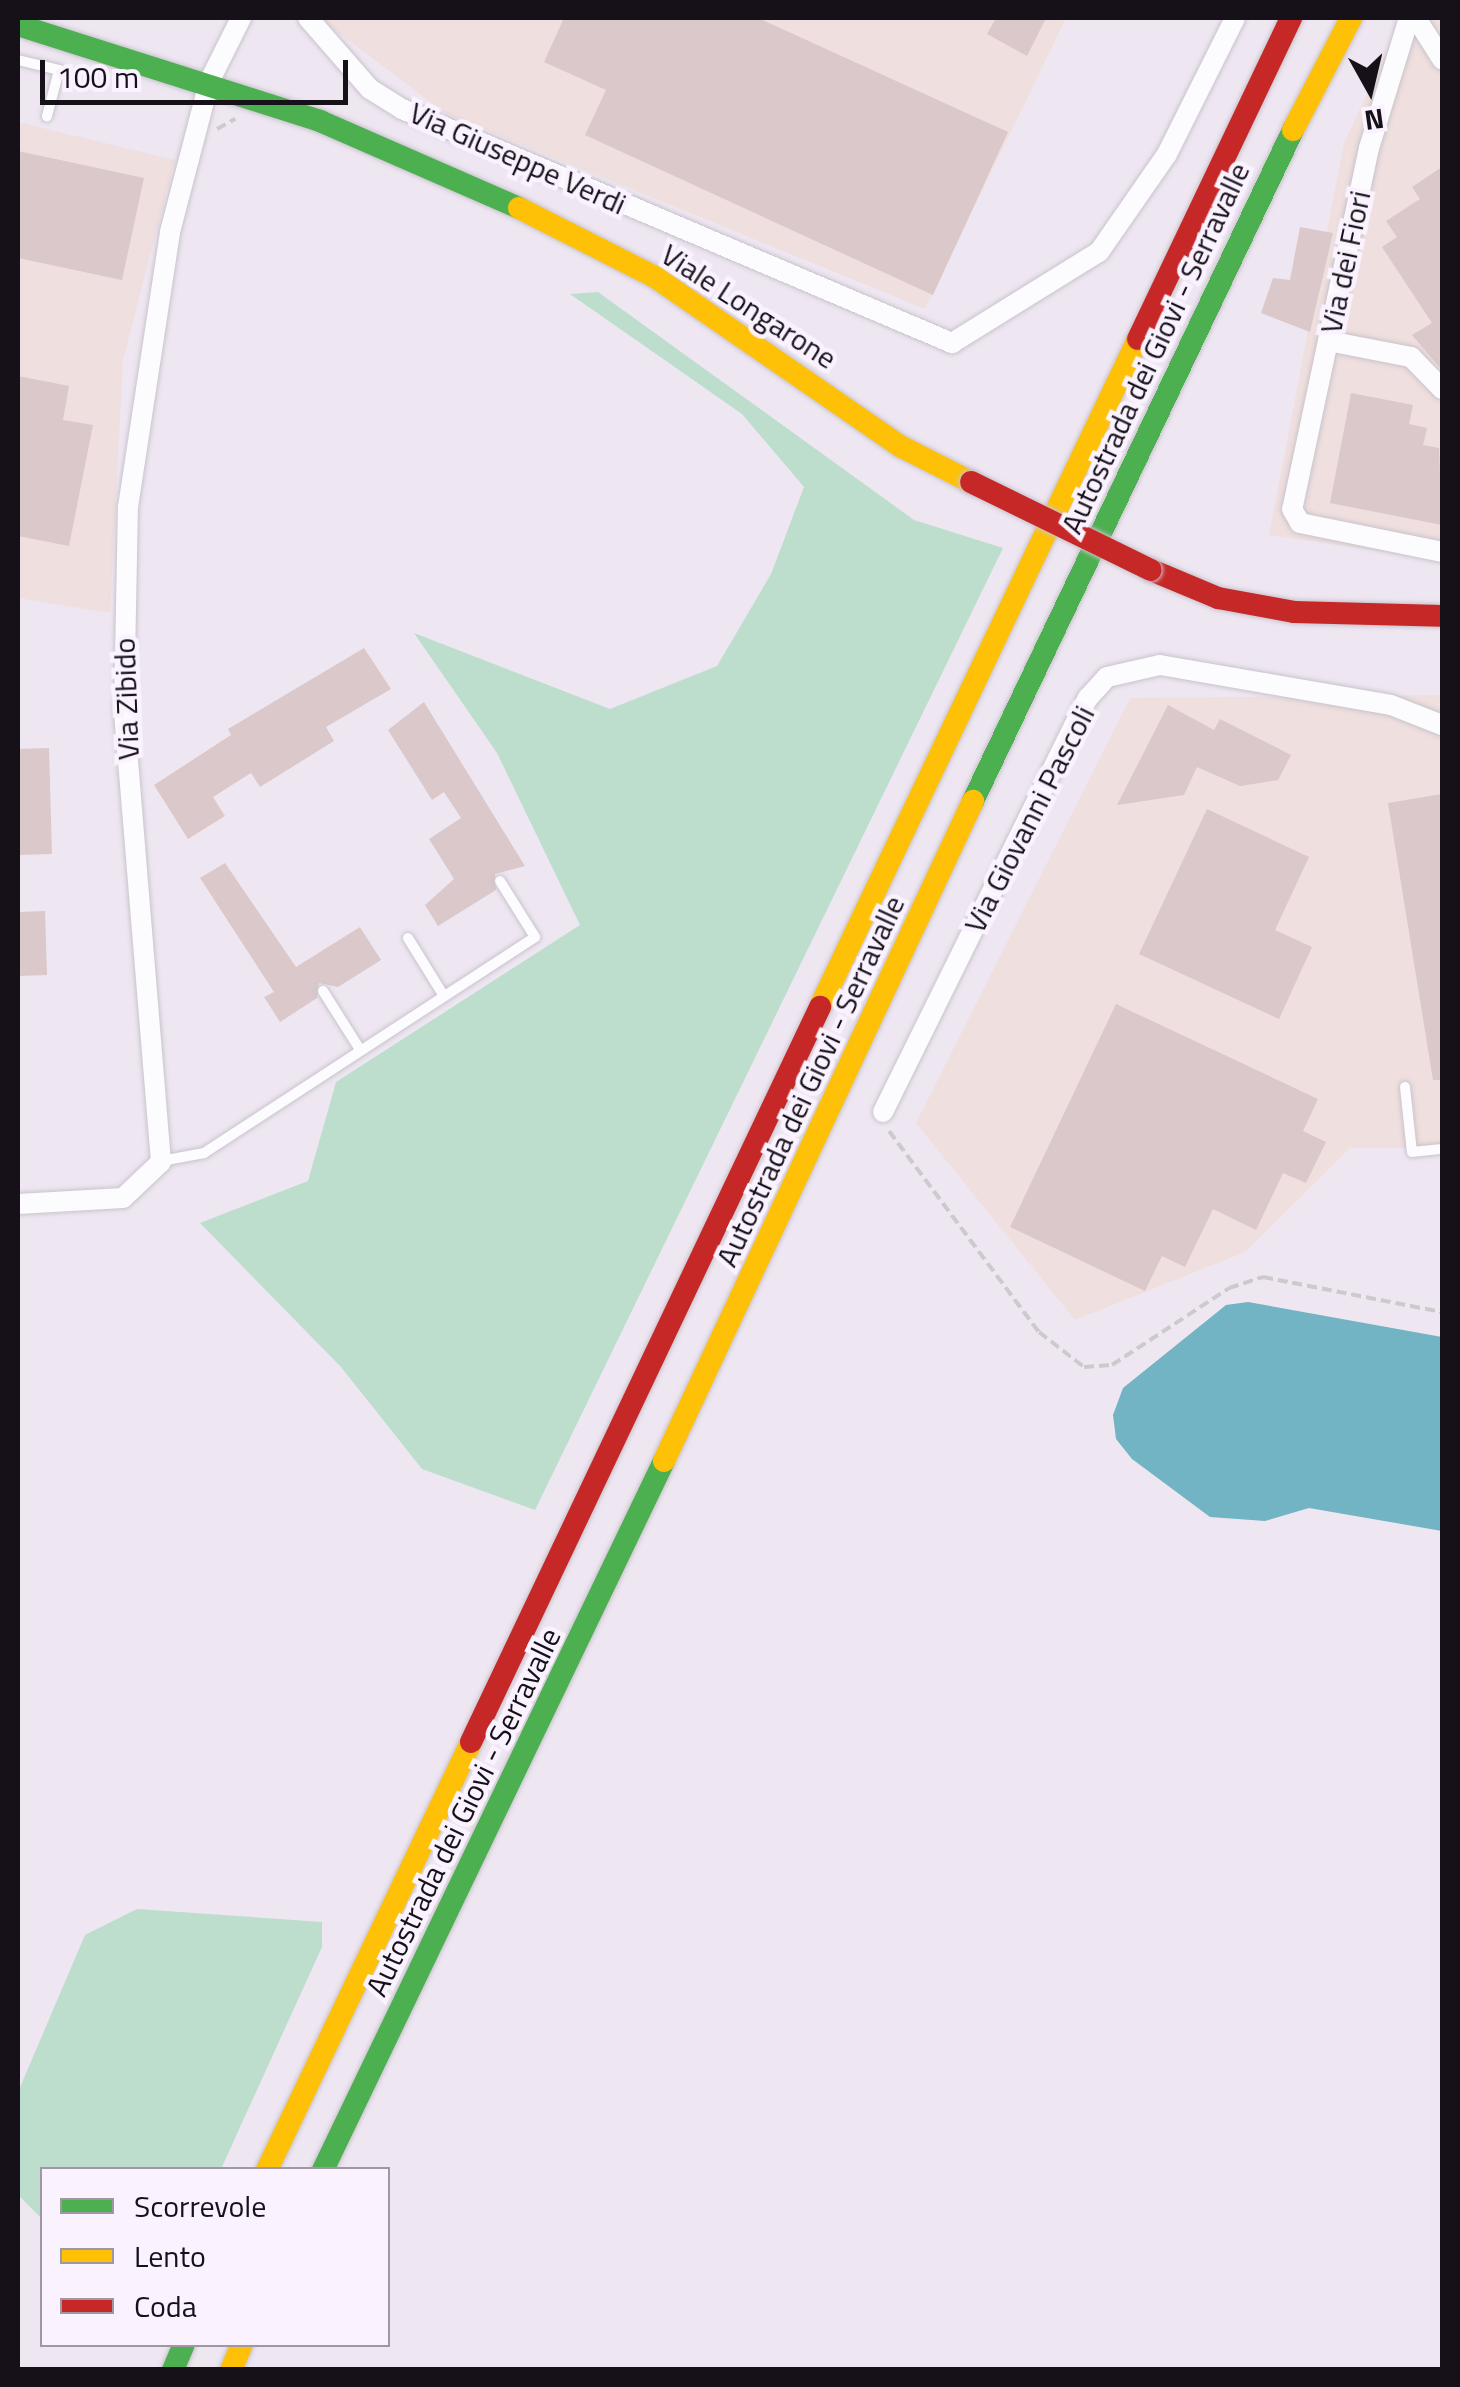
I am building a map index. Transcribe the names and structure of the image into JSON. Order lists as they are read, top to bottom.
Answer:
{
  "streets": {
    "main road": ["Viale Longarone", "Autostrada dei Giovi - Serravalle"],
    "street": [
      "Via Giuseppe Verdi",
      "Via dei Fiori",
      "Via Zibido",
      "Via Giovanni Pascoli"
    ]
  },
  "crossings": [
    ["Viale Longarone", "Via Zibido"]
  ],
  "legend": ["Scorrevole", "Lento", "Coda"],
  "scale_bar": "100 m",
  "north": "bottom"
}
